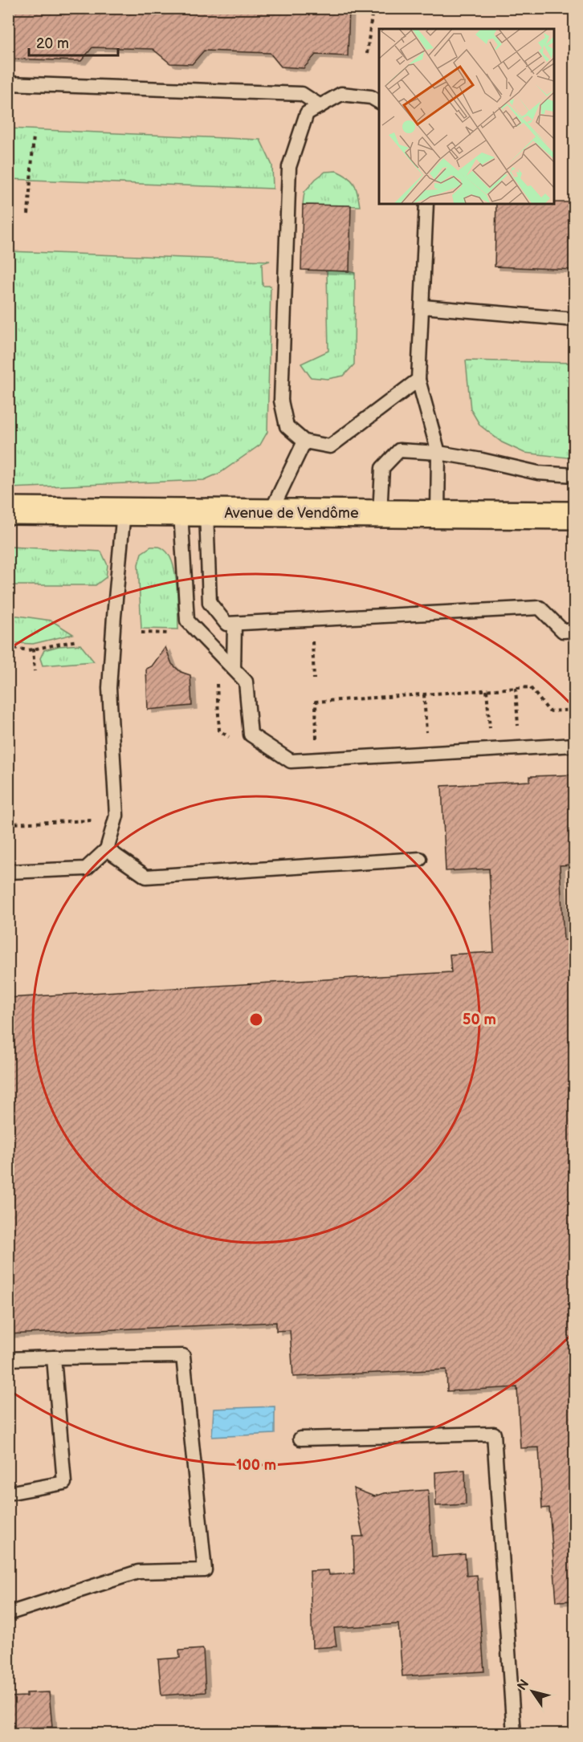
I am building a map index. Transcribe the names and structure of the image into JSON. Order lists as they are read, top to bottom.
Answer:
{
  "streets": {
    "main road": ["Avenue de Vendôme"]
  },
  "scale_bar": "20 m",
  "north": "top left",
  "rings": ["50 m", "100 m"]
}
